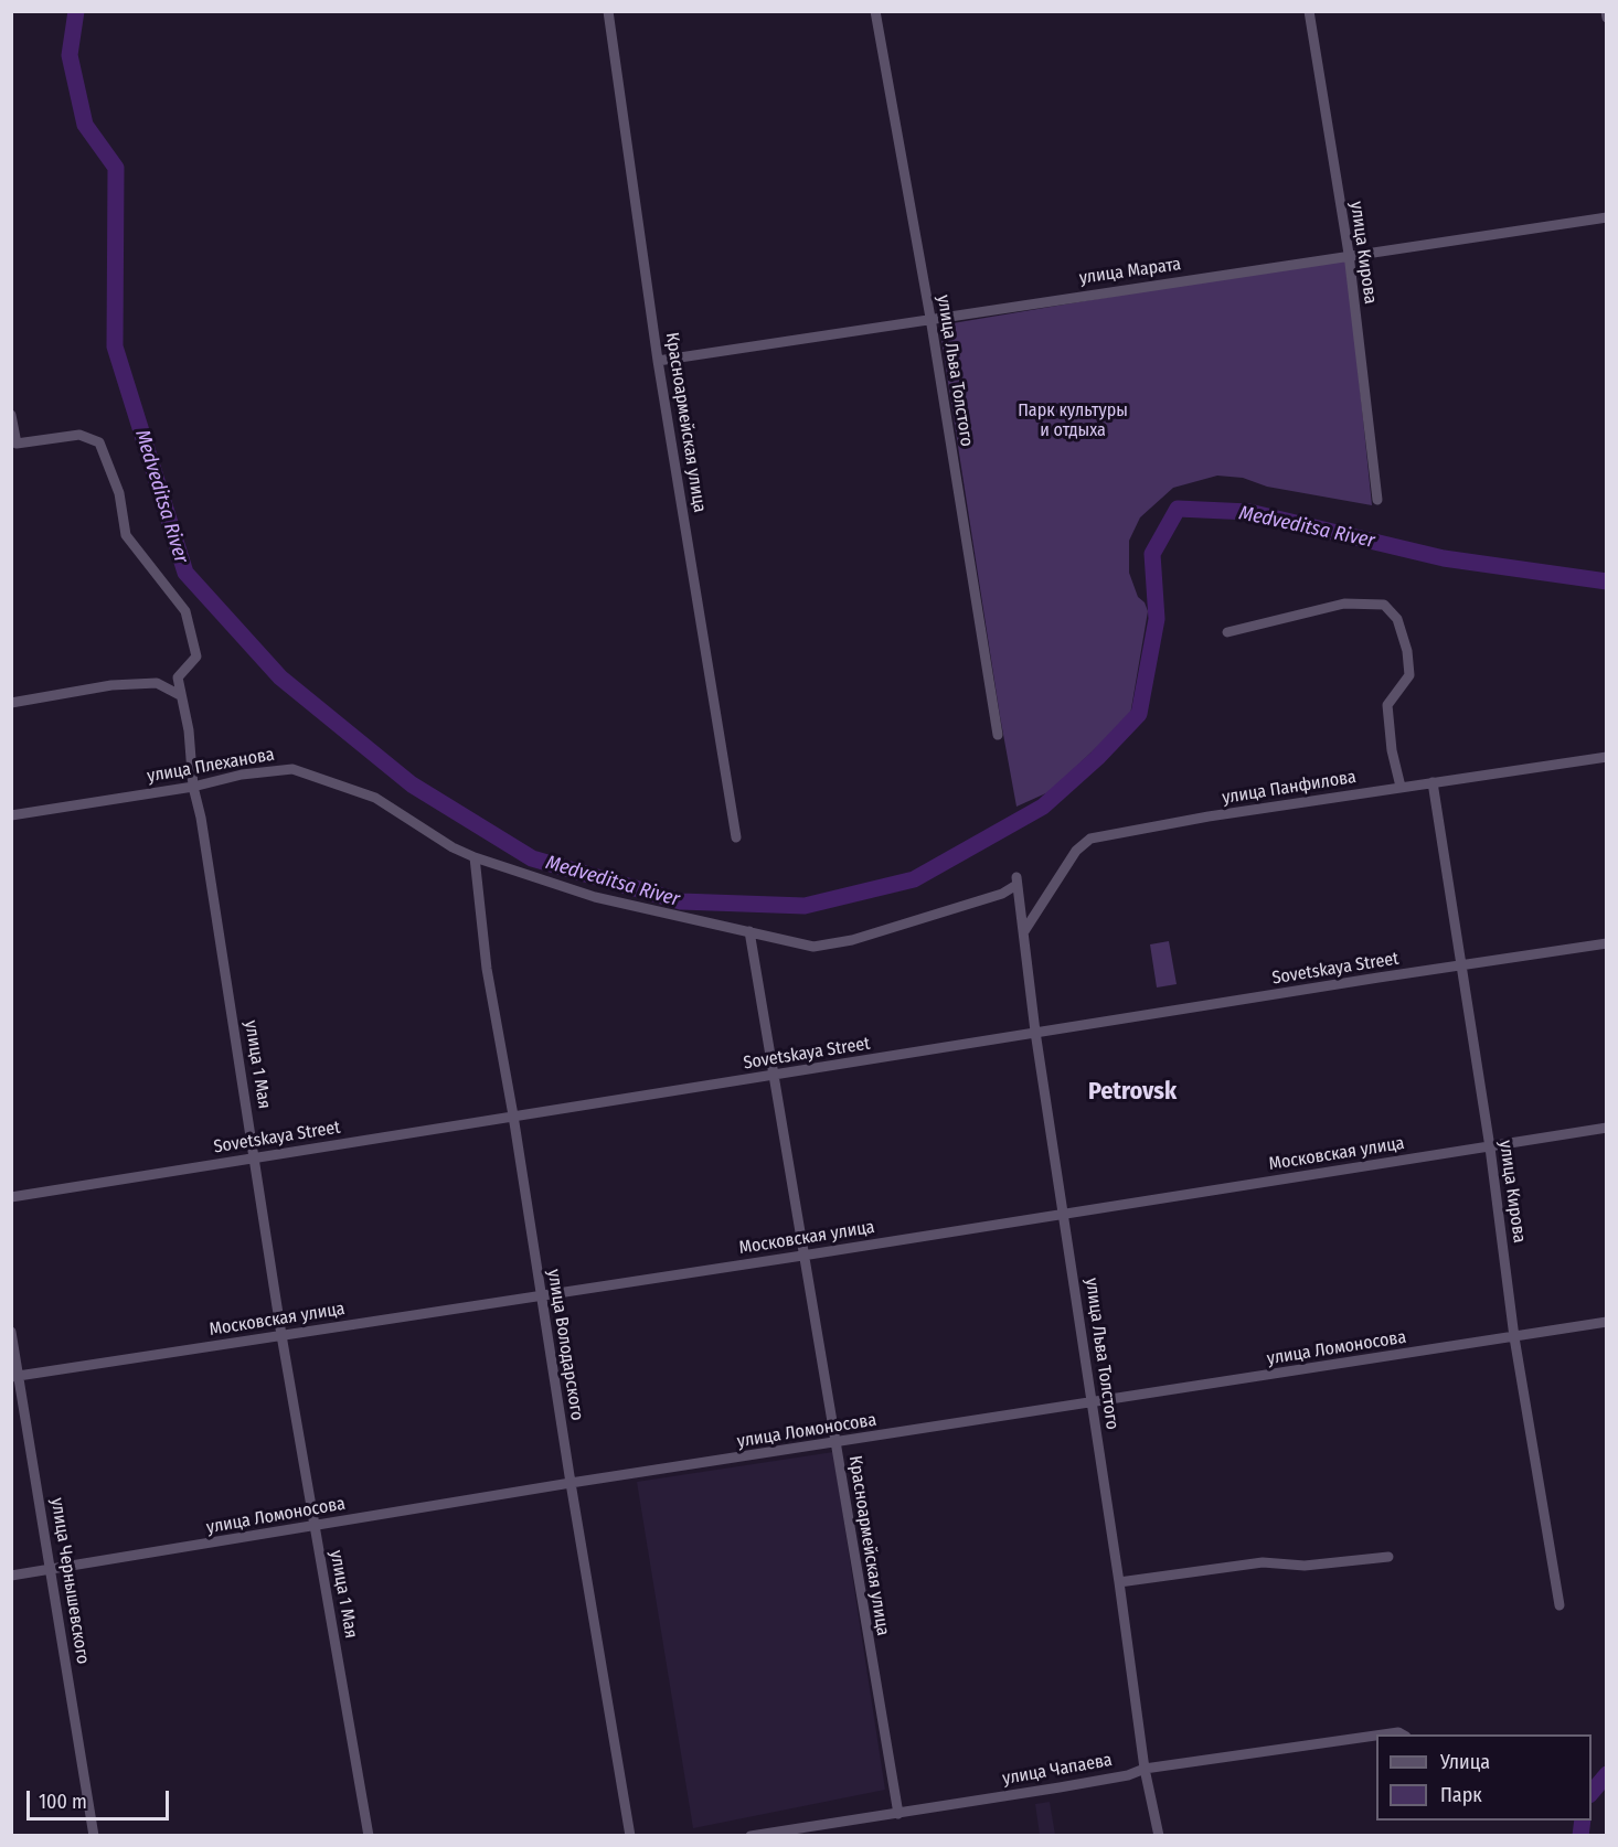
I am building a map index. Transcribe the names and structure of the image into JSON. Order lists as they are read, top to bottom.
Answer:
{
  "streets": {
    "street": [
      "улица Кирова",
      "улица Марата",
      "улица Льва Толстого",
      "Красноармейская улица",
      "улица Плеханова",
      "улица Панфилова",
      "Sovetskaya Street",
      "улица 1 Мая",
      "Московская улица",
      "улица Володарского",
      "улица Ломоносова",
      "улица Чернышевского",
      "улица Чапаева"
    ]
  },
  "crossings": [
    ["улица Кирова", "улица Марата"],
    ["улица Кирова", "улица Панфилова"],
    ["улица Кирова", "Sovetskaya Street"],
    ["улица Кирова", "Московская улица"],
    ["улица Кирова", "улица Ломоносова"],
    ["улица Марата", "улица Льва Толстого"],
    ["улица Марата", "Красноармейская улица"],
    ["улица Льва Толстого", "Красноармейская улица"],
    ["улица Льва Толстого", "улица Панфилова"],
    ["улица Льва Толстого", "Sovetskaya Street"],
    ["улица Льва Толстого", "Московская улица"],
    ["улица Льва Толстого", "улица Ломоносова"],
    ["улица Льва Толстого", "улица Чапаева"],
    ["Красноармейская улица", "Sovetskaya Street"],
    ["Красноармейская улица", "Московская улица"],
    ["Красноармейская улица", "улица Ломоносова"],
    ["Красноармейская улица", "улица Чапаева"],
    ["улица Плеханова", "улица 1 Мая"],
    ["улица Плеханова", "улица Володарского"],
    ["Sovetskaya Street", "улица 1 Мая"],
    ["Sovetskaya Street", "улица Володарского"],
    ["улица 1 Мая", "Московская улица"],
    ["улица 1 Мая", "улица Ломоносова"],
    ["Московская улица", "улица Володарского"],
    ["Московская улица", "улица Чернышевского"],
    ["улица Володарского", "улица Ломоносова"],
    ["улица Ломоносова", "улица Чернышевского"]
  ],
  "districts": ["Petrovsk"],
  "water": ["Medveditsa River"],
  "parks": ["Парк культуры и отдыха"],
  "legend": ["Улица", "Парк"],
  "scale_bar": "100 m"
}
